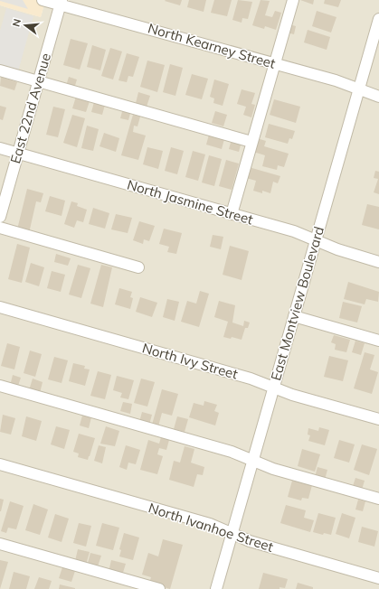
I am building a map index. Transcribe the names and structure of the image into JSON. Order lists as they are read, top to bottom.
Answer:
{
  "streets": {
    "street": [
      "North Kearney Street",
      "East 22nd Avenue",
      "North Jasmine Street",
      "East Montview Boulevard",
      "North Ivy Street",
      "North Ivanhoe Street"
    ]
  },
  "crossings": [
    ["North Kearney Street", "East 22nd Avenue"],
    ["North Kearney Street", "East Montview Boulevard"],
    ["East 22nd Avenue", "North Jasmine Street"],
    ["North Jasmine Street", "East Montview Boulevard"],
    ["East Montview Boulevard", "North Ivy Street"],
    ["East Montview Boulevard", "North Ivanhoe Street"]
  ],
  "north": "left"
}
